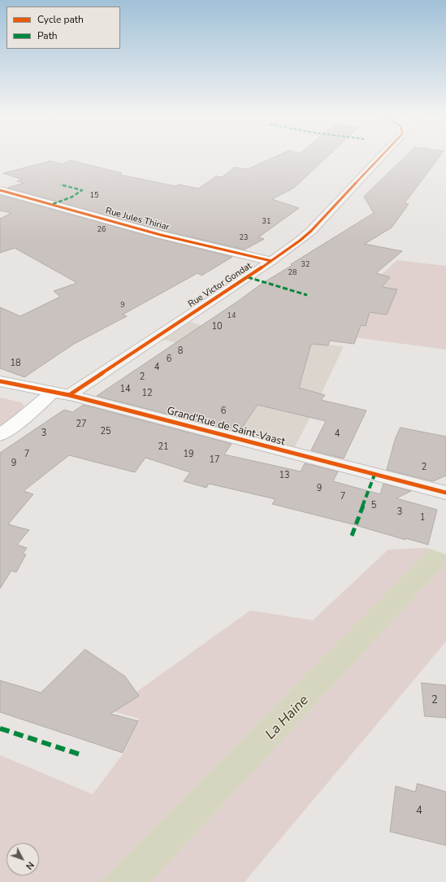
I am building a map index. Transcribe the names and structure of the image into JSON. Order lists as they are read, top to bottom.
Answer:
{
  "streets": {
    "street": ["Rue Jules Thiriar", "Rue Victor Gondat", "Grand'Rue de Saint-Vaast"]
  },
  "crossings": [
    ["Rue Jules Thiriar", "Rue Victor Gondat"],
    ["Rue Victor Gondat", "Grand'Rue de Saint-Vaast"]
  ],
  "water": ["La Haine"],
  "house_numbers": [
    "15",
    "31",
    "26",
    "23",
    "32",
    "28",
    "9",
    "14",
    "10",
    "8",
    "6",
    "18",
    "4",
    "2",
    "14",
    "12",
    "6",
    "27",
    "25",
    "3",
    "4",
    "21",
    "7",
    "19",
    "17",
    "9",
    "2",
    "13",
    "9",
    "7",
    "5",
    "3",
    "1",
    "2",
    "4"
  ],
  "legend": ["Cycle path", "Path"],
  "north": "bottom right"
}
